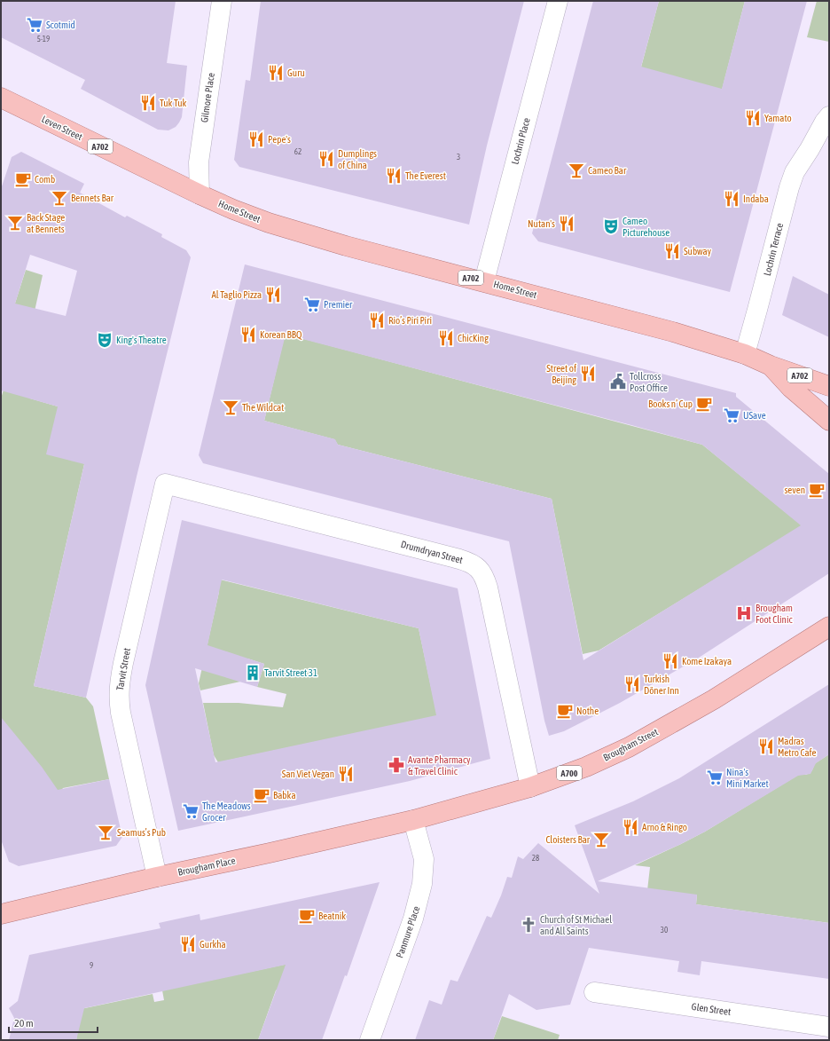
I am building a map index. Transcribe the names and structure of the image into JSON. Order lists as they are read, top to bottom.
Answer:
{
  "streets": {
    "main road": [
      "Leven Street",
      "A702",
      "Home Street",
      "Brougham Street",
      "A700",
      "Brougham Place"
    ],
    "street": [
      "Gilmore Place",
      "Lochrin Place",
      "Lochrin Terrace",
      "Drumdryan Street",
      "Tarvit Street",
      "Panmure Place",
      "Glen Street"
    ]
  },
  "crossings": [
    ["Gilmore Place", "Leven Street"],
    ["Gilmore Place", "Home Street"],
    ["Leven Street", "Home Street"],
    ["Lochrin Place", "Home Street"],
    ["Home Street", "Lochrin Terrace"],
    ["Drumdryan Street", "Tarvit Street"],
    ["Drumdryan Street", "Brougham Street"],
    ["Tarvit Street", "Brougham Place"],
    ["Brougham Street", "Brougham Place"],
    ["Brougham Street", "Panmure Place"],
    ["Brougham Place", "Panmure Place"]
  ],
  "places": {
    "supermarket": [
      "Scotmid",
      "Premier",
      "USave",
      "Nina's Mini Market",
      "The Meadows Grocer"
    ],
    "restaurant": [
      "Guru",
      "Tuk Tuk",
      "Yamato",
      "Pepe's",
      "Dumplings of China",
      "The Everest",
      "Indaba",
      "Nutan's",
      "Subway",
      "Al Taglio Pizza",
      "Rio’s Piri Piri",
      "Korean BBQ",
      "ChicKing",
      "Street of Beijing",
      "Kome Izakaya",
      "Turkish Döner Inn",
      "Madras Metro Cafe",
      "San Viet Vegan",
      "Arno & Ringo",
      "Gurkha"
    ],
    "bar": [
      "Cameo Bar",
      "Bennets Bar",
      "Back Stage at Bennets",
      "The Wildcat",
      "Seamus’s Pub",
      "Cloisters Bar"
    ],
    "cafe": [
      "Comb",
      "Books n’ Cup",
      "seven",
      "Nothe",
      "Babka",
      "Beatnik"
    ],
    "theatre": ["Cameo Picturehouse", "King's Theatre"],
    "public building": ["Tollcross Post Office"],
    "hospital": ["Brougham Foot Clinic"],
    "building": ["Tarvit Street 31"],
    "pharmacy": ["Avante Pharmacy & Travel Clinic"],
    "church": ["Church of St Michael and All Saints"]
  },
  "house_numbers": [
    "5-19",
    "62",
    "3",
    "28",
    "30",
    "9"
  ],
  "scale_bar": "20 m"
}
